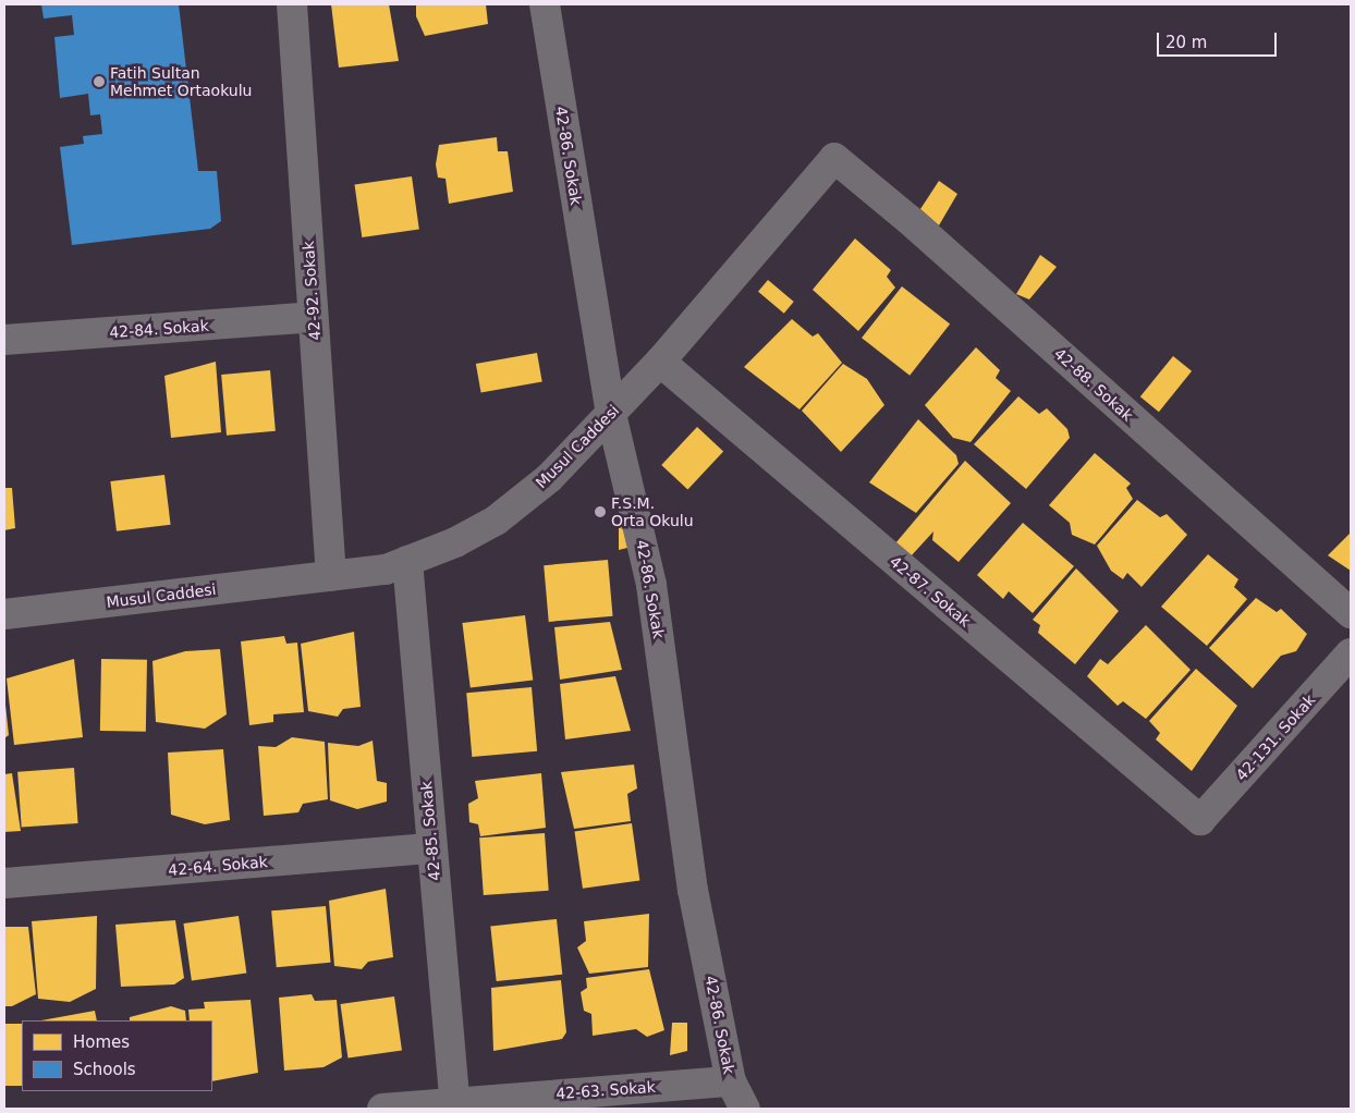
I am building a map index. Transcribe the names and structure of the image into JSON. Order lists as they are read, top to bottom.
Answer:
{
  "streets": {
    "street": [
      "42-86. Sokak",
      "42-92. Sokak",
      "42-84. Sokak",
      "42-88. Sokak",
      "Musul Caddesi",
      "42-87. Sokak",
      "42-131. Sokak",
      "42-85. Sokak",
      "42-64. Sokak",
      "42-63. Sokak"
    ]
  },
  "crossings": [
    ["42-86. Sokak", "Musul Caddesi"],
    ["42-86. Sokak", "42-63. Sokak"],
    ["42-92. Sokak", "42-84. Sokak"],
    ["42-92. Sokak", "Musul Caddesi"],
    ["42-88. Sokak", "Musul Caddesi"],
    ["Musul Caddesi", "42-87. Sokak"],
    ["Musul Caddesi", "42-85. Sokak"],
    ["42-87. Sokak", "42-131. Sokak"],
    ["42-85. Sokak", "42-64. Sokak"],
    ["42-85. Sokak", "42-63. Sokak"]
  ],
  "places": ["Fatih Sultan Mehmet Ortaokulu", "F.S.M. Orta Okulu"],
  "legend": ["Homes", "Schools"],
  "scale_bar": "20 m"
}
